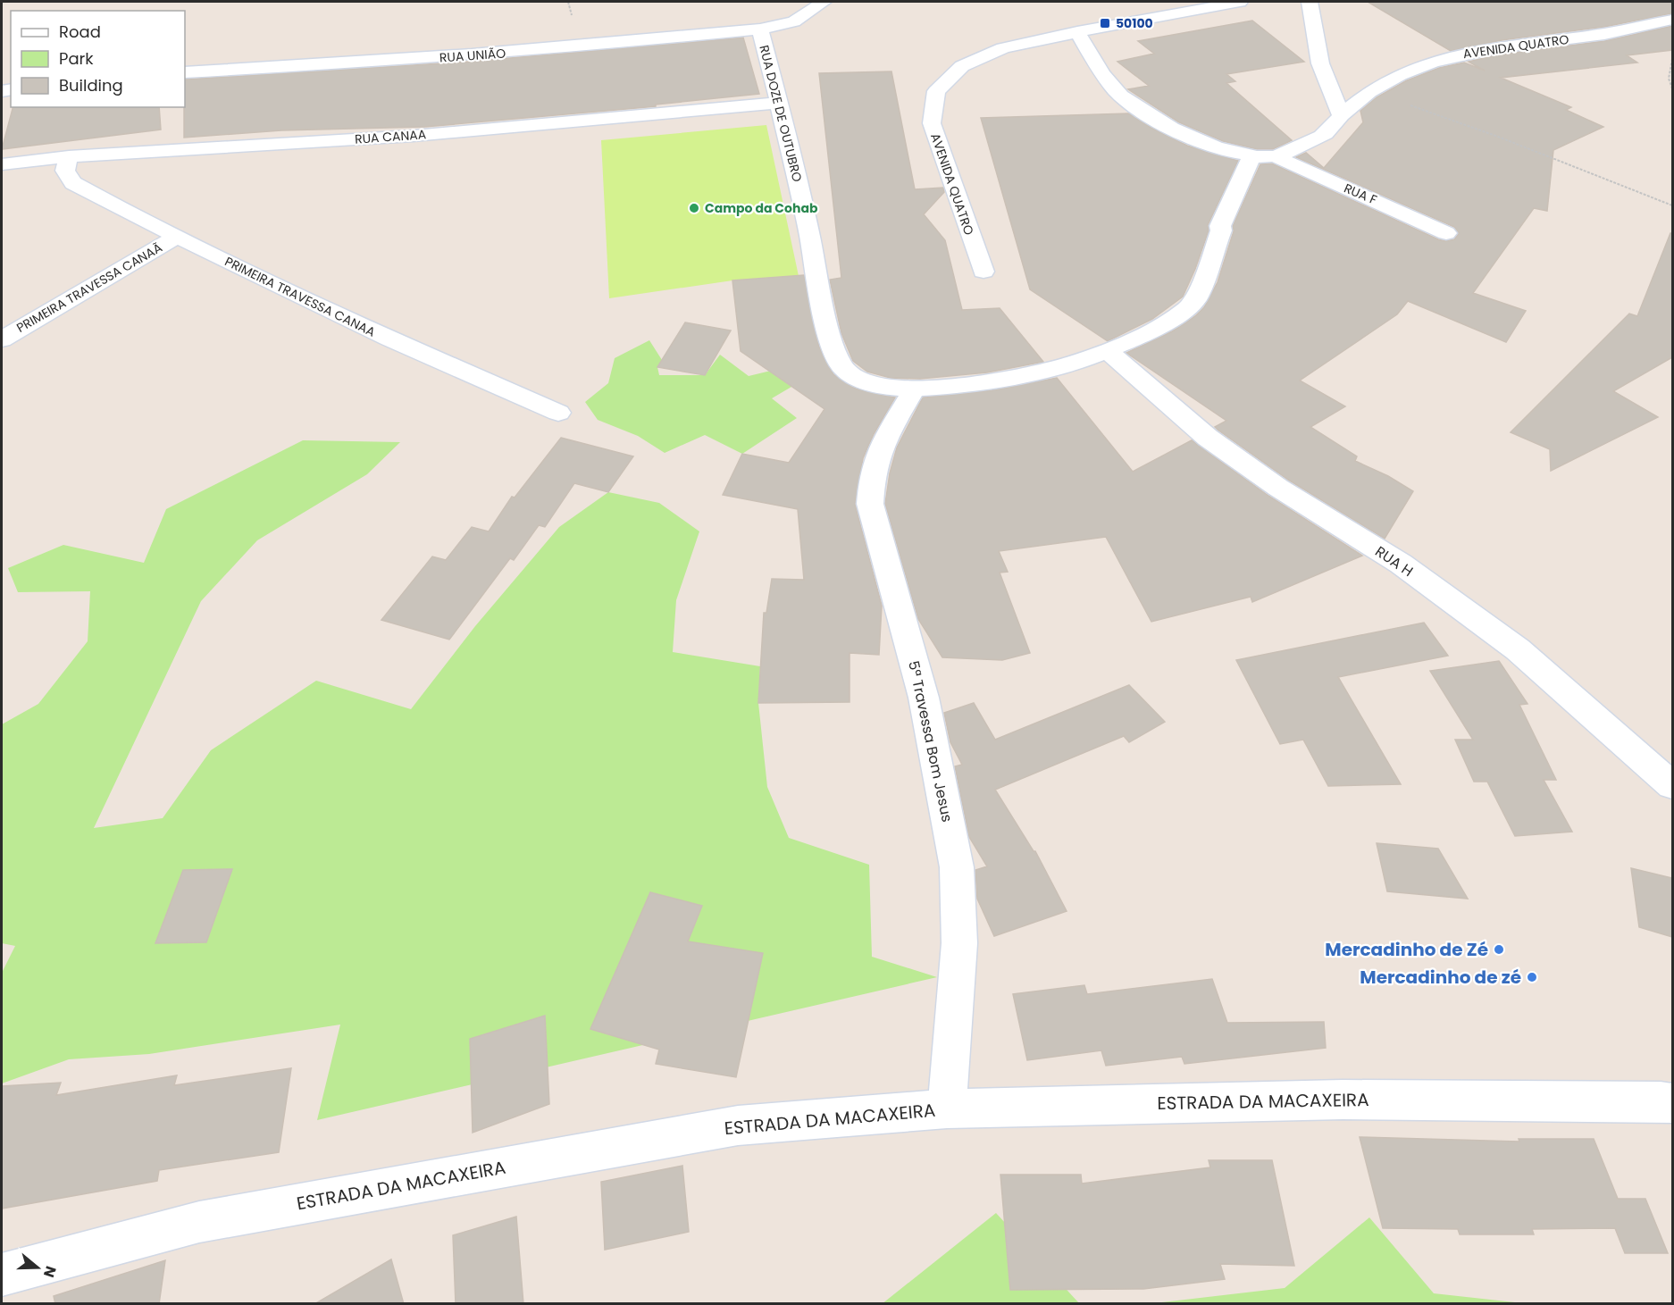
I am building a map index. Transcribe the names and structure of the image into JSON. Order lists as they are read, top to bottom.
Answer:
{
  "streets": {
    "street": [
      "AVENIDA QUATRO",
      "RUA UNIÃO",
      "RUA DOZE DE OUTUBRO",
      "RUA CANAA",
      "RUA F",
      "PRIMEIRA TRAVESSA CANAÃ",
      "PRIMEIRA TRAVESSA CANAA",
      "RUA H",
      "5ª Travessa Bom Jesus",
      "ESTRADA DA MACAXEIRA"
    ]
  },
  "crossings": [
    ["AVENIDA QUATRO", "RUA DOZE DE OUTUBRO"],
    ["AVENIDA QUATRO", "RUA F"],
    ["RUA UNIÃO", "RUA DOZE DE OUTUBRO"],
    ["RUA DOZE DE OUTUBRO", "RUA CANAA"],
    ["RUA DOZE DE OUTUBRO", "RUA H"],
    ["RUA DOZE DE OUTUBRO", "5ª Travessa Bom Jesus"],
    ["RUA CANAA", "PRIMEIRA TRAVESSA CANAA"],
    ["PRIMEIRA TRAVESSA CANAÃ", "PRIMEIRA TRAVESSA CANAA"],
    ["5ª Travessa Bom Jesus", "ESTRADA DA MACAXEIRA"]
  ],
  "places": {
    "transit": ["50100"],
    "other": ["Campo da Cohab", "Mercadinho de Zé", "Mercadinho de zé"]
  },
  "legend": ["Road", "Park", "Building"],
  "north": "right"
}
